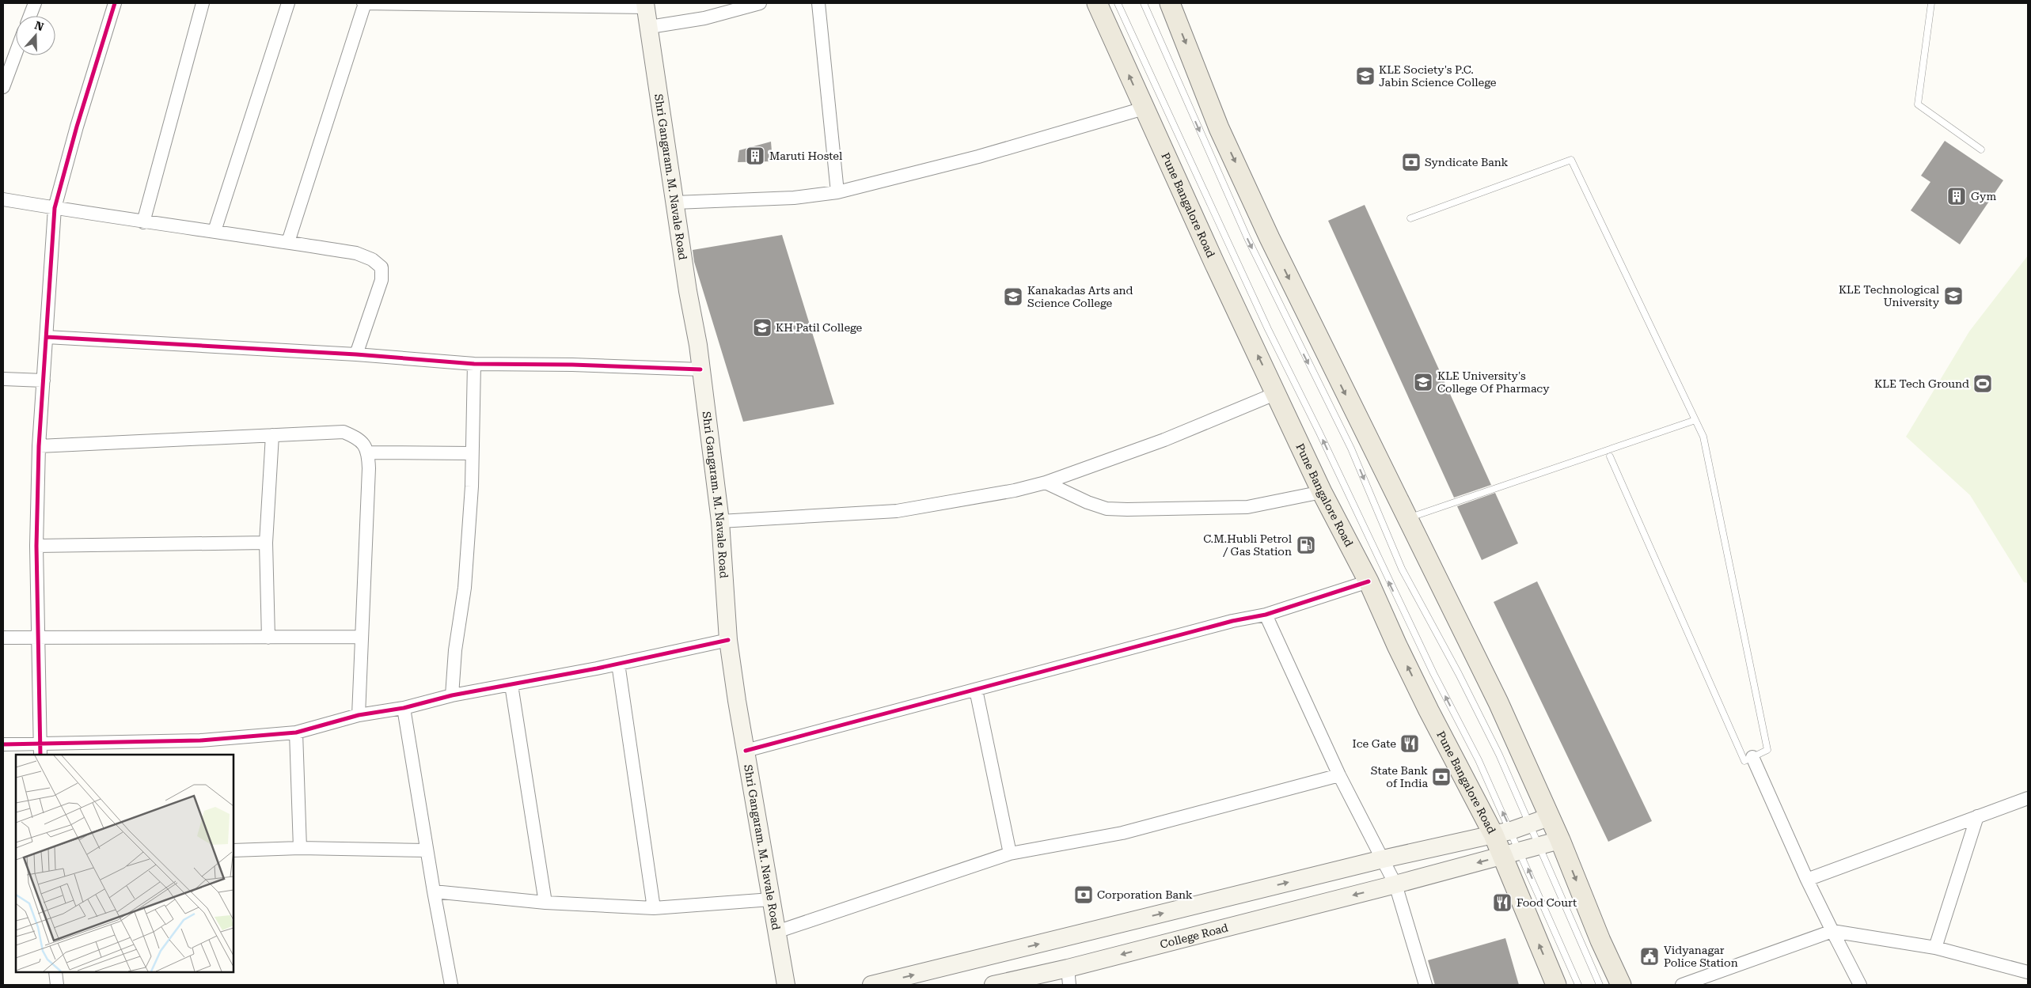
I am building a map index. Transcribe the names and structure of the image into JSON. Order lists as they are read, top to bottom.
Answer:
{
  "streets": {
    "main road": ["Shri Gangaram. M. Navale Road", "Pune Bangalore Road", "College Road"]
  },
  "crossings": [
    ["Pune Bangalore Road", "College Road"]
  ],
  "places": {
    "school or university": [
      "KLE Society's P.C. Jabin Science College",
      "KLE Technological University",
      "Kanakadas Arts and Science College",
      "KH Patil College",
      "KLE University's College Of Pharmacy"
    ],
    "building": ["Maruti Hostel", "Gym"],
    "bank": ["Syndicate Bank", "State Bank of India", "Corporation Bank"],
    "sports": ["KLE Tech Ground"],
    "fuel station": ["C.M.Hubli Petrol / Gas Station"],
    "restaurant": ["Ice Gate", "Food Court"],
    "public building": ["Vidyanagar Police Station"]
  },
  "north": "top"
}
